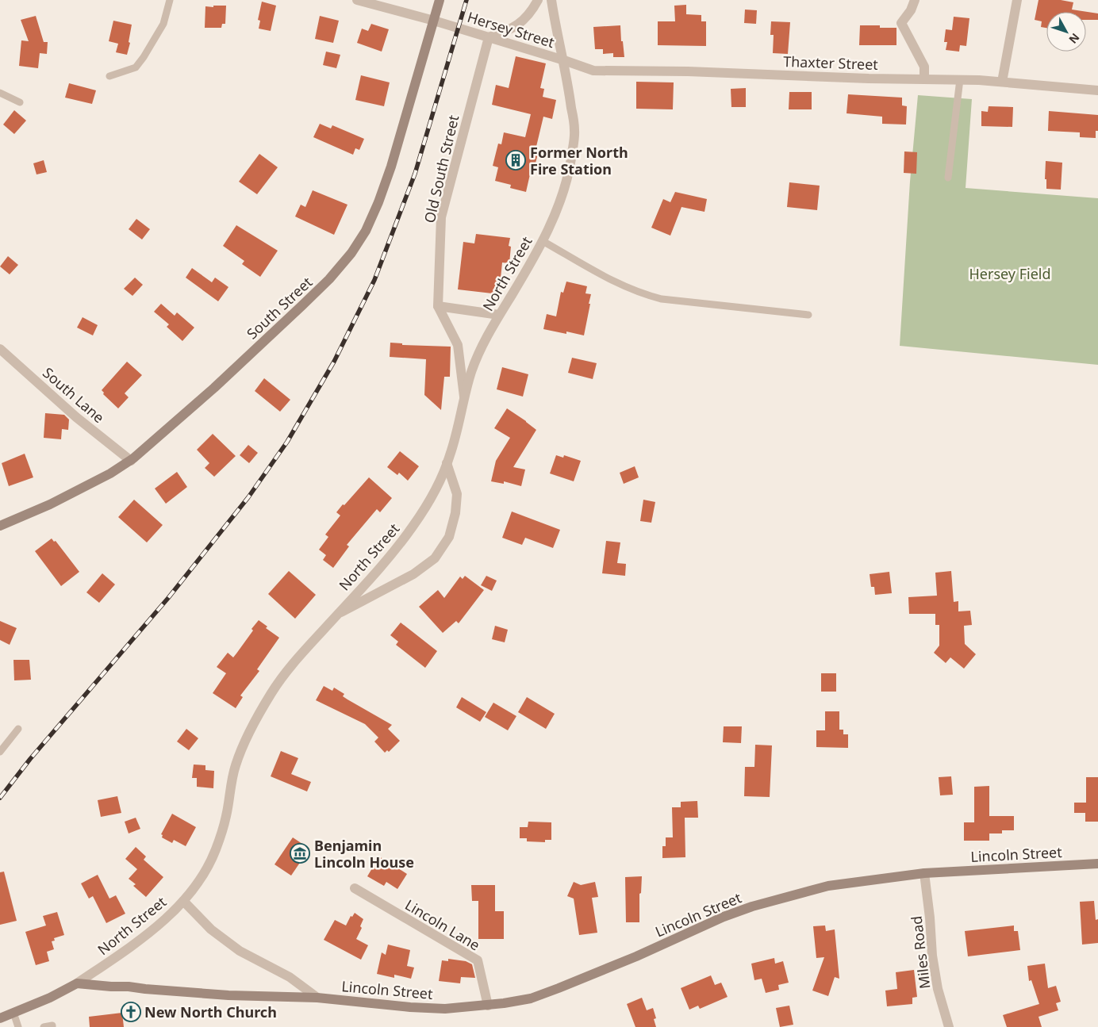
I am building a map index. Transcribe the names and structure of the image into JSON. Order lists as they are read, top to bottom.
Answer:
{
  "streets": {
    "main road": ["North Street", "South Street", "Lincoln Street"],
    "street": [
      "Hersey Street",
      "Thaxter Street",
      "Old South Street",
      "South Lane",
      "Lincoln Lane",
      "Miles Road"
    ]
  },
  "crossings": [
    ["Hersey Street", "Thaxter Street"],
    ["Hersey Street", "Old South Street"],
    ["Hersey Street", "North Street"],
    ["Hersey Street", "South Street"],
    ["Thaxter Street", "North Street"],
    ["Old South Street", "North Street"],
    ["North Street", "Lincoln Street"],
    ["South Street", "South Lane"],
    ["Lincoln Street", "Lincoln Lane"],
    ["Lincoln Street", "Miles Road"]
  ],
  "parks": ["Hersey Field"],
  "places": {
    "building": ["Former North Fire Station"],
    "museum": ["Benjamin Lincoln House"],
    "church": ["New North Church"]
  },
  "north": "bottom right"
}
